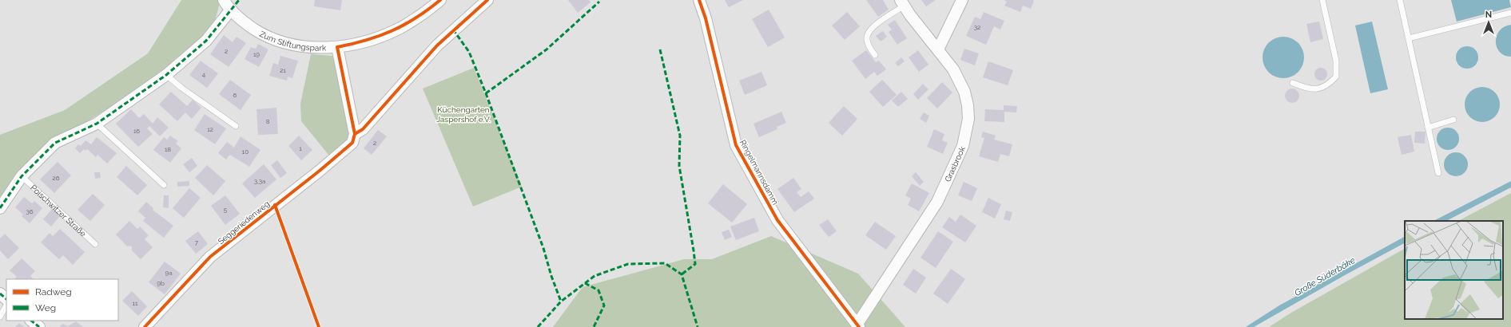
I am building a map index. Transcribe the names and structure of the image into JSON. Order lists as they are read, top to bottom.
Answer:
{
  "streets": {
    "street": [
      "Zum Stiftungspark",
      "Grasbrook",
      "Ringelmannsdamm",
      "Seggeriedenweg"
    ],
    "lane": ["Poischwitzer Straße"]
  },
  "crossings": [
    ["Grasbrook", "Ringelmannsdamm"]
  ],
  "water": ["Große Süderbäke"],
  "parks": ["Küchengarten Jaspershof e.V."],
  "house_numbers": [
    "32",
    "2",
    "19",
    "21",
    "4",
    "6",
    "8",
    "12",
    "16",
    "2",
    "1",
    "18",
    "10",
    "26",
    "3,3a",
    "5",
    "36",
    "7",
    "9a",
    "9b",
    "11"
  ],
  "legend": ["Radweg", "Weg"],
  "north": "top"
}
